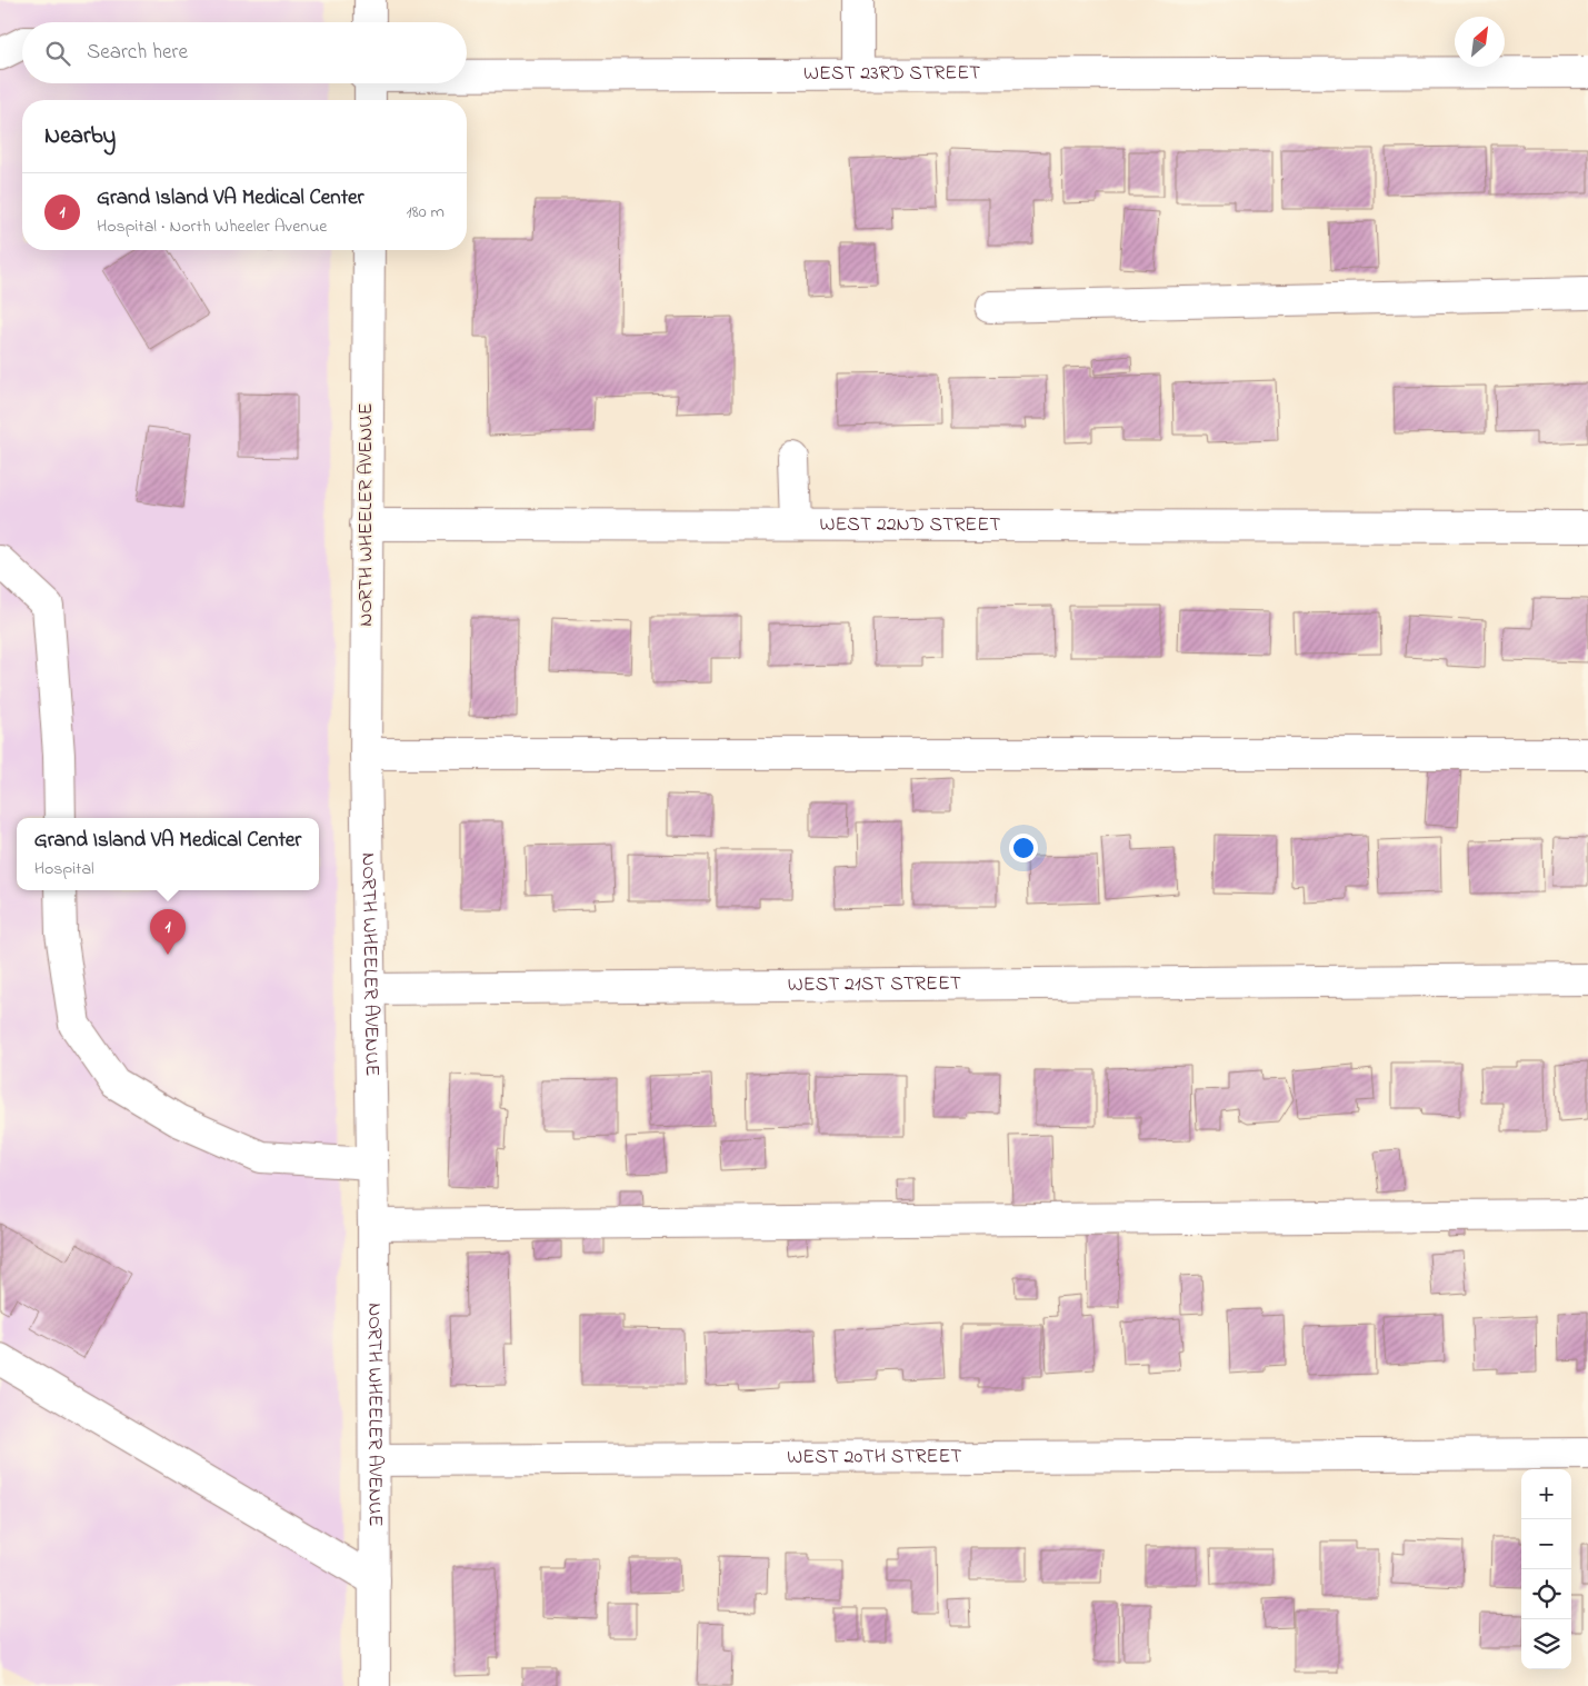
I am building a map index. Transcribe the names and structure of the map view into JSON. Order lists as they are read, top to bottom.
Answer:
{
  "streets": {
    "street": [
      "WEST 23RD STREET",
      "NORTH WHEELER AVENUE",
      "WEST 22ND STREET",
      "WEST 21ST STREET",
      "WEST 20TH STREET"
    ]
  },
  "crossings": [
    ["NORTH WHEELER AVENUE", "WEST 22ND STREET"],
    ["NORTH WHEELER AVENUE", "WEST 21ST STREET"],
    ["NORTH WHEELER AVENUE", "WEST 20TH STREET"]
  ],
  "north": "top right",
  "page": {
    "search": "Search here",
    "heading": "Nearby",
    "list": [
      {
        "mark": "1",
        "name": "Grand Island VA Medical Center",
        "note": "Hospital · North Wheeler Avenue",
        "value": "180 m"
      }
    ],
    "popup": ["Grand Island VA Medical Center", "Hospital"],
    "pins": "1",
    "map_buttons": ["+", "−"]
  }
}
